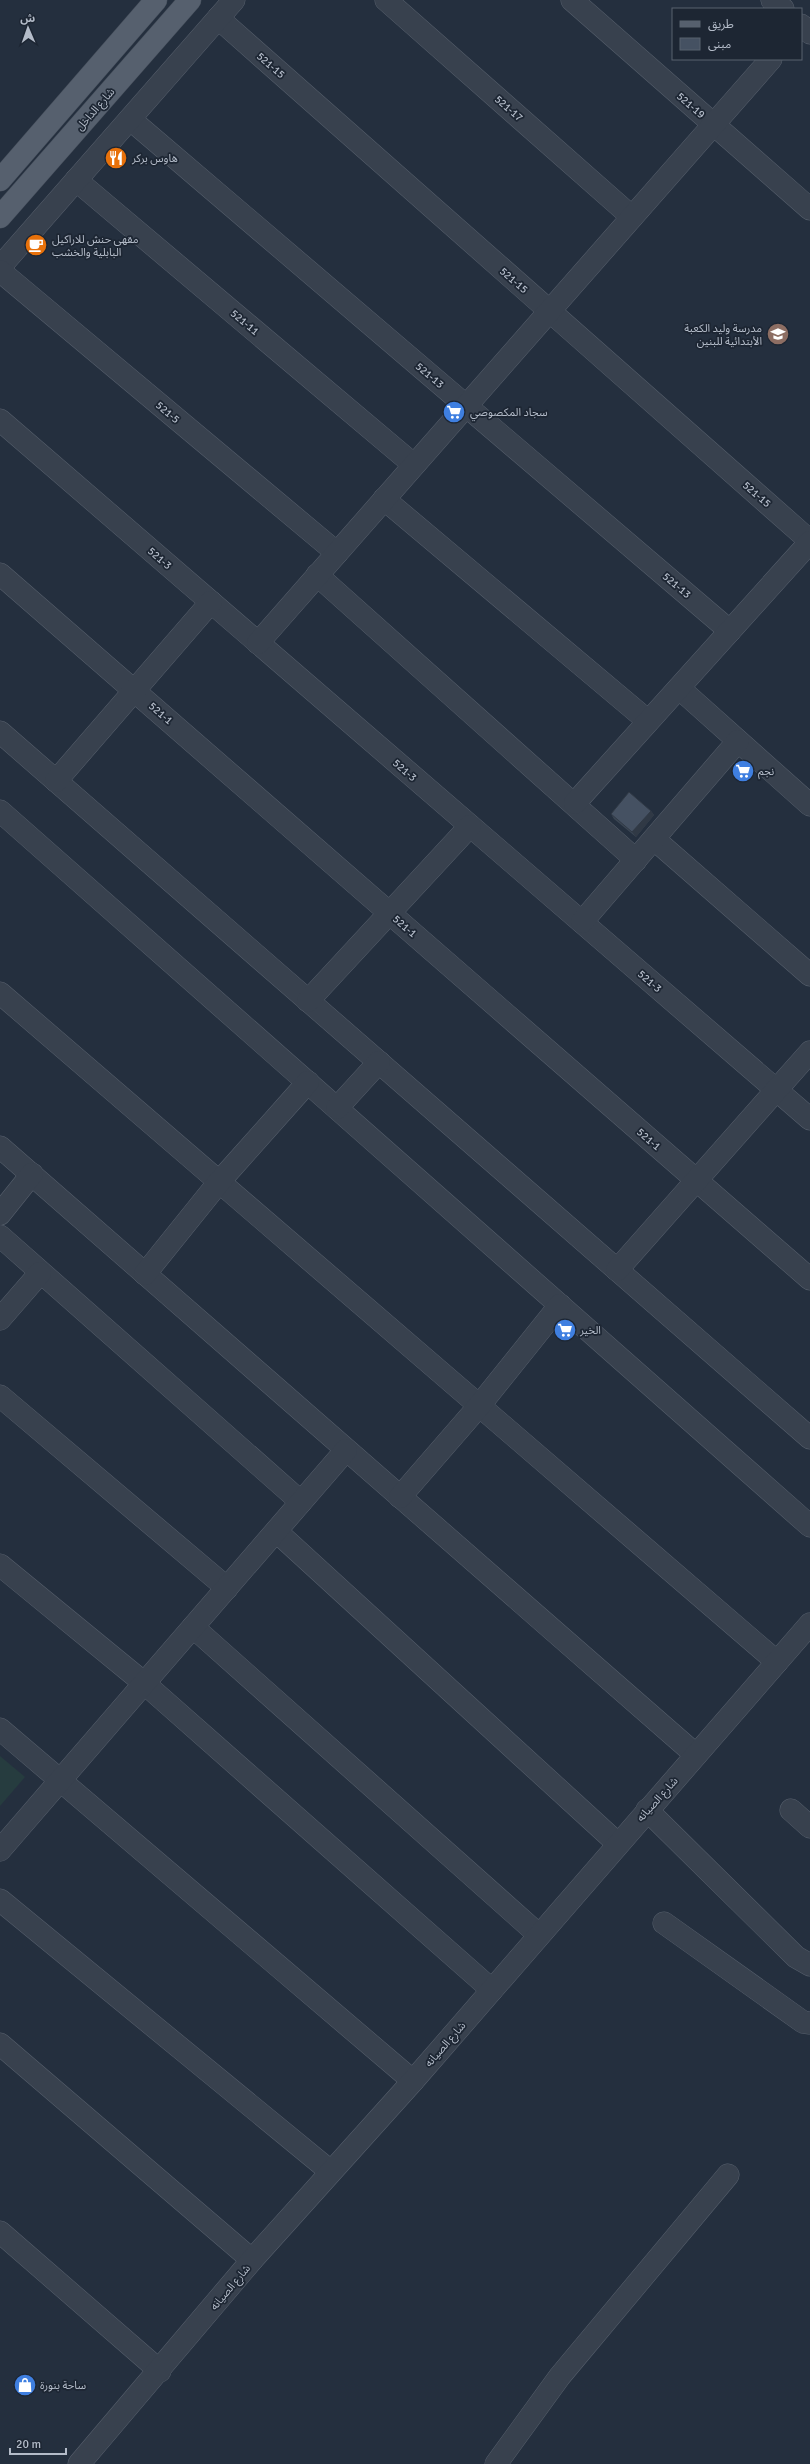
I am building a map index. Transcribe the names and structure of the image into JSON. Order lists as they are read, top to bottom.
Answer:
{
  "streets": {
    "main road": ["شارع الداخل"],
    "street": [
      "521-15",
      "521-19",
      "521-17",
      "521-11",
      "521-13",
      "521-5",
      "521-3",
      "521-1",
      "شارع الصيانه"
    ]
  },
  "places": {
    "restaurant": ["هاوس بركر"],
    "cafe": ["مقهى حنش للاراكيل البابلية والخشب"],
    "school or university": ["مدرسة وليد الكعبة الأبتدائية للبنين"],
    "supermarket": ["سجاد المكصوصي", "نجم", "الخير"],
    "shop": ["ساحة بنورة"]
  },
  "legend": ["طريق", "مبنى"],
  "scale_bar": "20 m",
  "north": "top"
}
